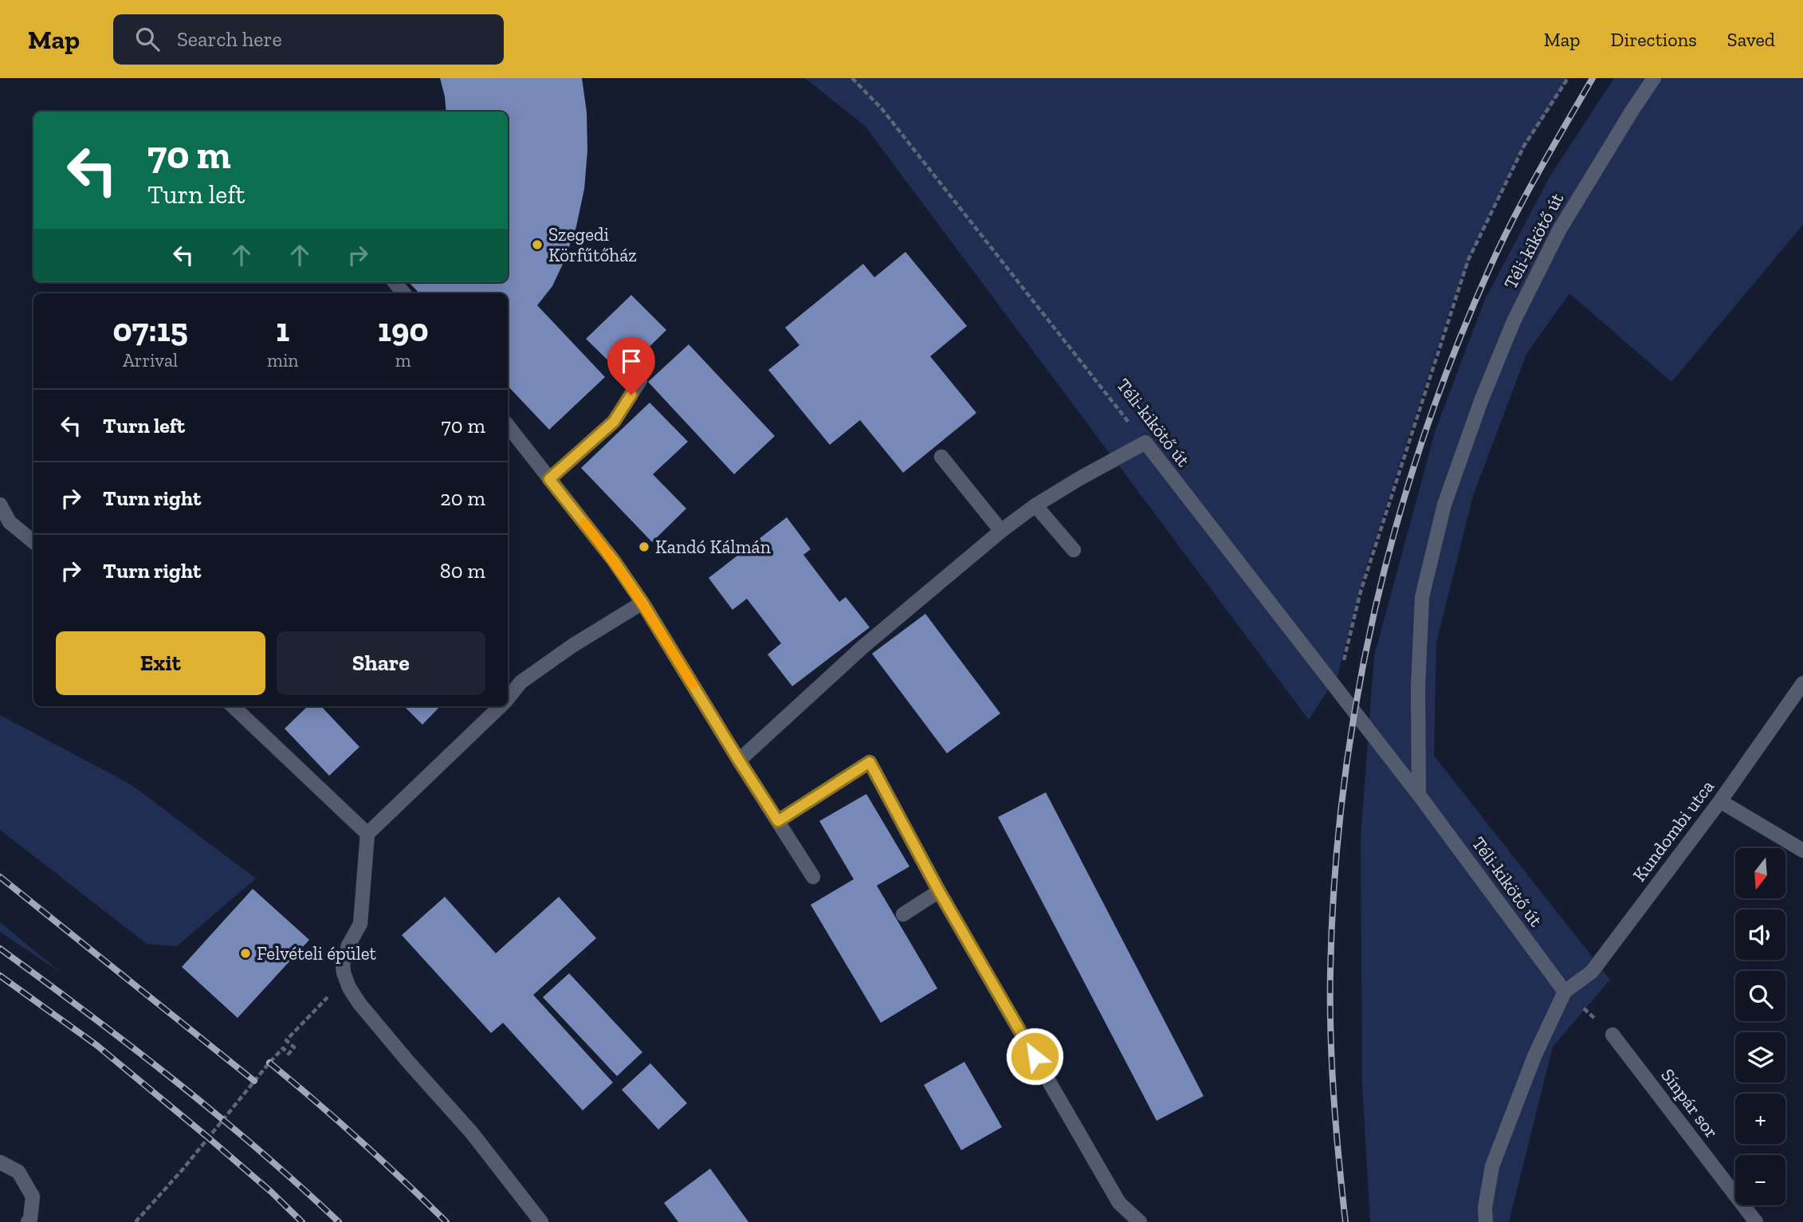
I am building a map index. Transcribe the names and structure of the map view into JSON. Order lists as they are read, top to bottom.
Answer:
{
  "streets": {
    "street": ["Téli-kikötő út", "Kundombi utca", "Sínpár sor"]
  },
  "crossings": [
    ["Téli-kikötő út", "Kundombi utca"]
  ],
  "places": ["Szegedi Körfűtőház", "Kandó Kálmán", "Felvételi épület"],
  "north": "bottom",
  "page": {
    "header": "Map",
    "search": "Search here",
    "nav": ["Map", "Directions", "Saved"],
    "turn": ["70 m", "Turn left"],
    "eta": [
      "07:15",
      "Arrival",
      "1",
      "min",
      "190",
      "m"
    ],
    "list": [
      {
        "name": "Turn left",
        "value": "70 m"
      },
      {
        "name": "Turn right",
        "value": "20 m"
      },
      {
        "name": "Turn right",
        "value": "80 m"
      }
    ],
    "buttons": ["Exit", "Share"],
    "map_buttons": ["+", "−"]
  }
}
